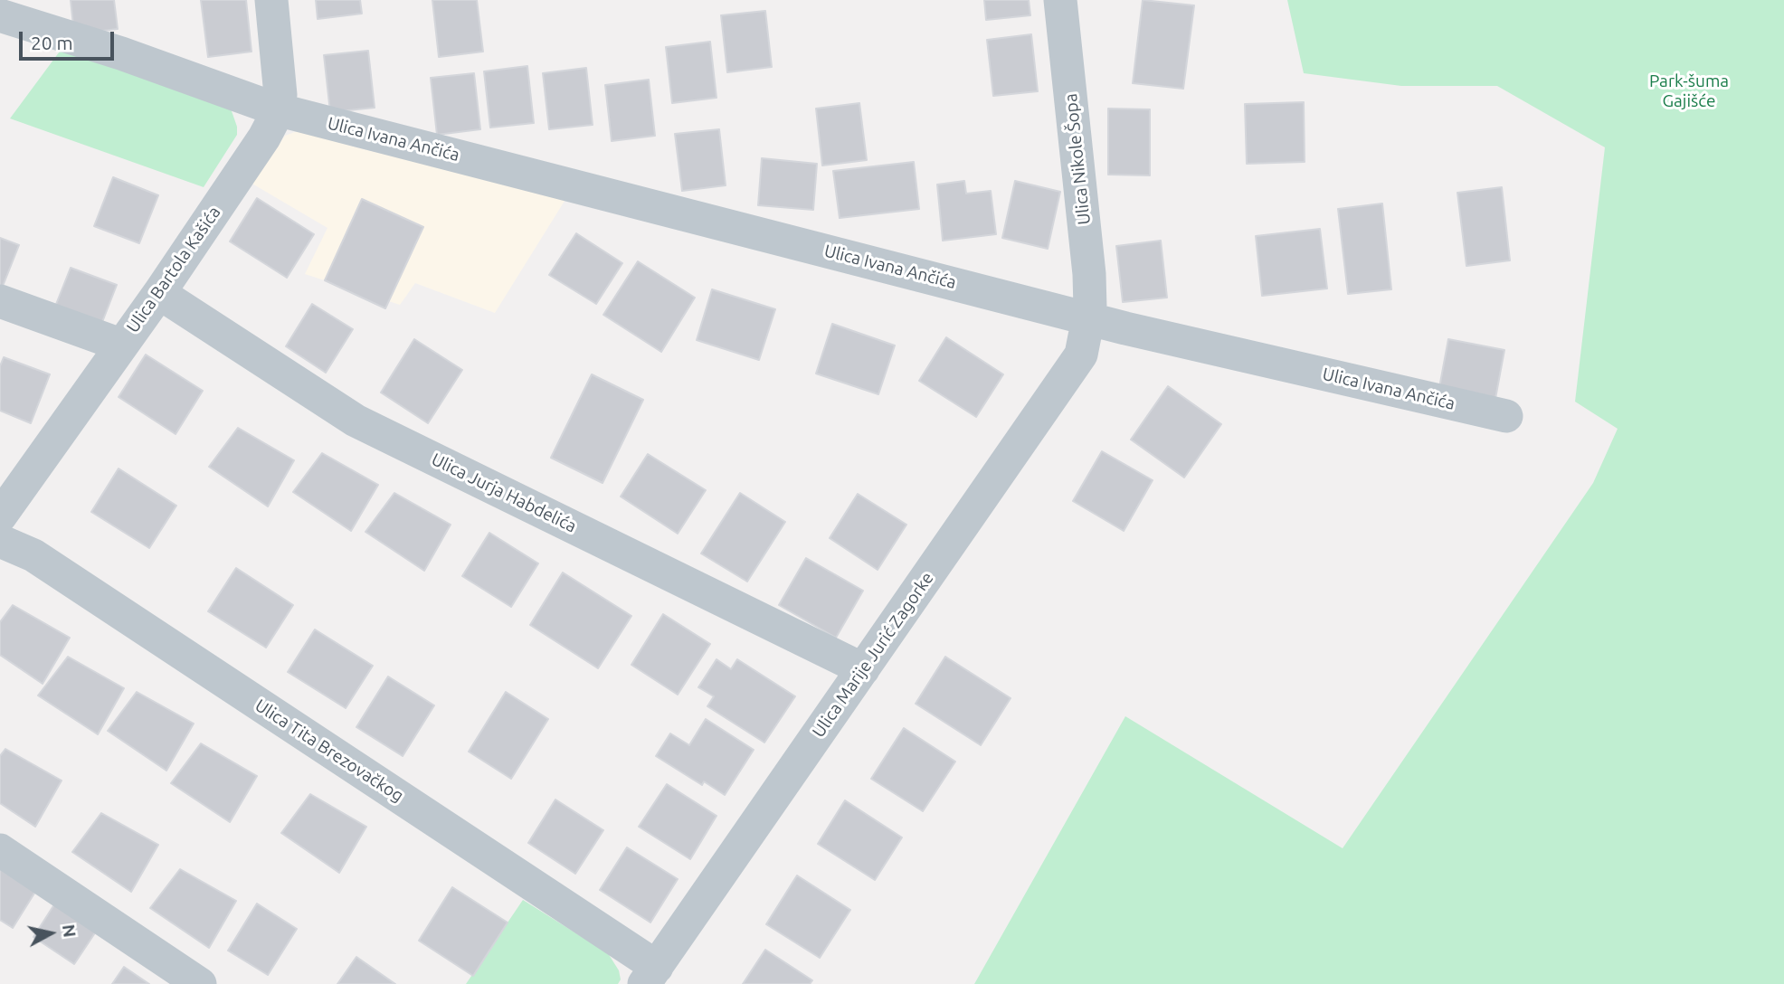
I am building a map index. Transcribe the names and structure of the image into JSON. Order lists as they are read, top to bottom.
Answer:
{
  "streets": {
    "street": [
      "Ulica Ivana Ančića",
      "Ulica Nikole Šopa",
      "Ulica Bartola Kašića",
      "Ulica Jurja Habdelića",
      "Ulica Marije Jurić Zagorke",
      "Ulica Tita Brezovačkog"
    ]
  },
  "crossings": [
    ["Ulica Ivana Ančića", "Ulica Nikole Šopa"],
    ["Ulica Ivana Ančića", "Ulica Bartola Kašića"],
    ["Ulica Ivana Ančića", "Ulica Marije Jurić Zagorke"],
    ["Ulica Nikole Šopa", "Ulica Marije Jurić Zagorke"],
    ["Ulica Bartola Kašića", "Ulica Jurja Habdelića"],
    ["Ulica Jurja Habdelića", "Ulica Marije Jurić Zagorke"],
    ["Ulica Marije Jurić Zagorke", "Ulica Tita Brezovačkog"]
  ],
  "parks": ["Park-šuma Gajišće"],
  "scale_bar": "20 m",
  "north": "right"
}
